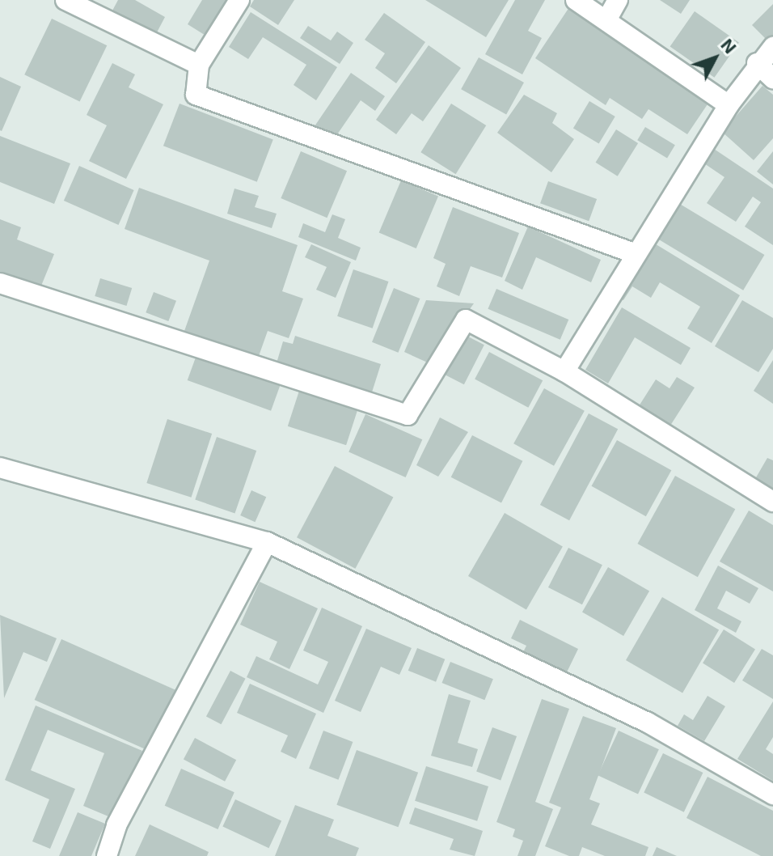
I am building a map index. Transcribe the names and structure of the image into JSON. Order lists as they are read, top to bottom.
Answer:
{
  "north": "top right"
}
